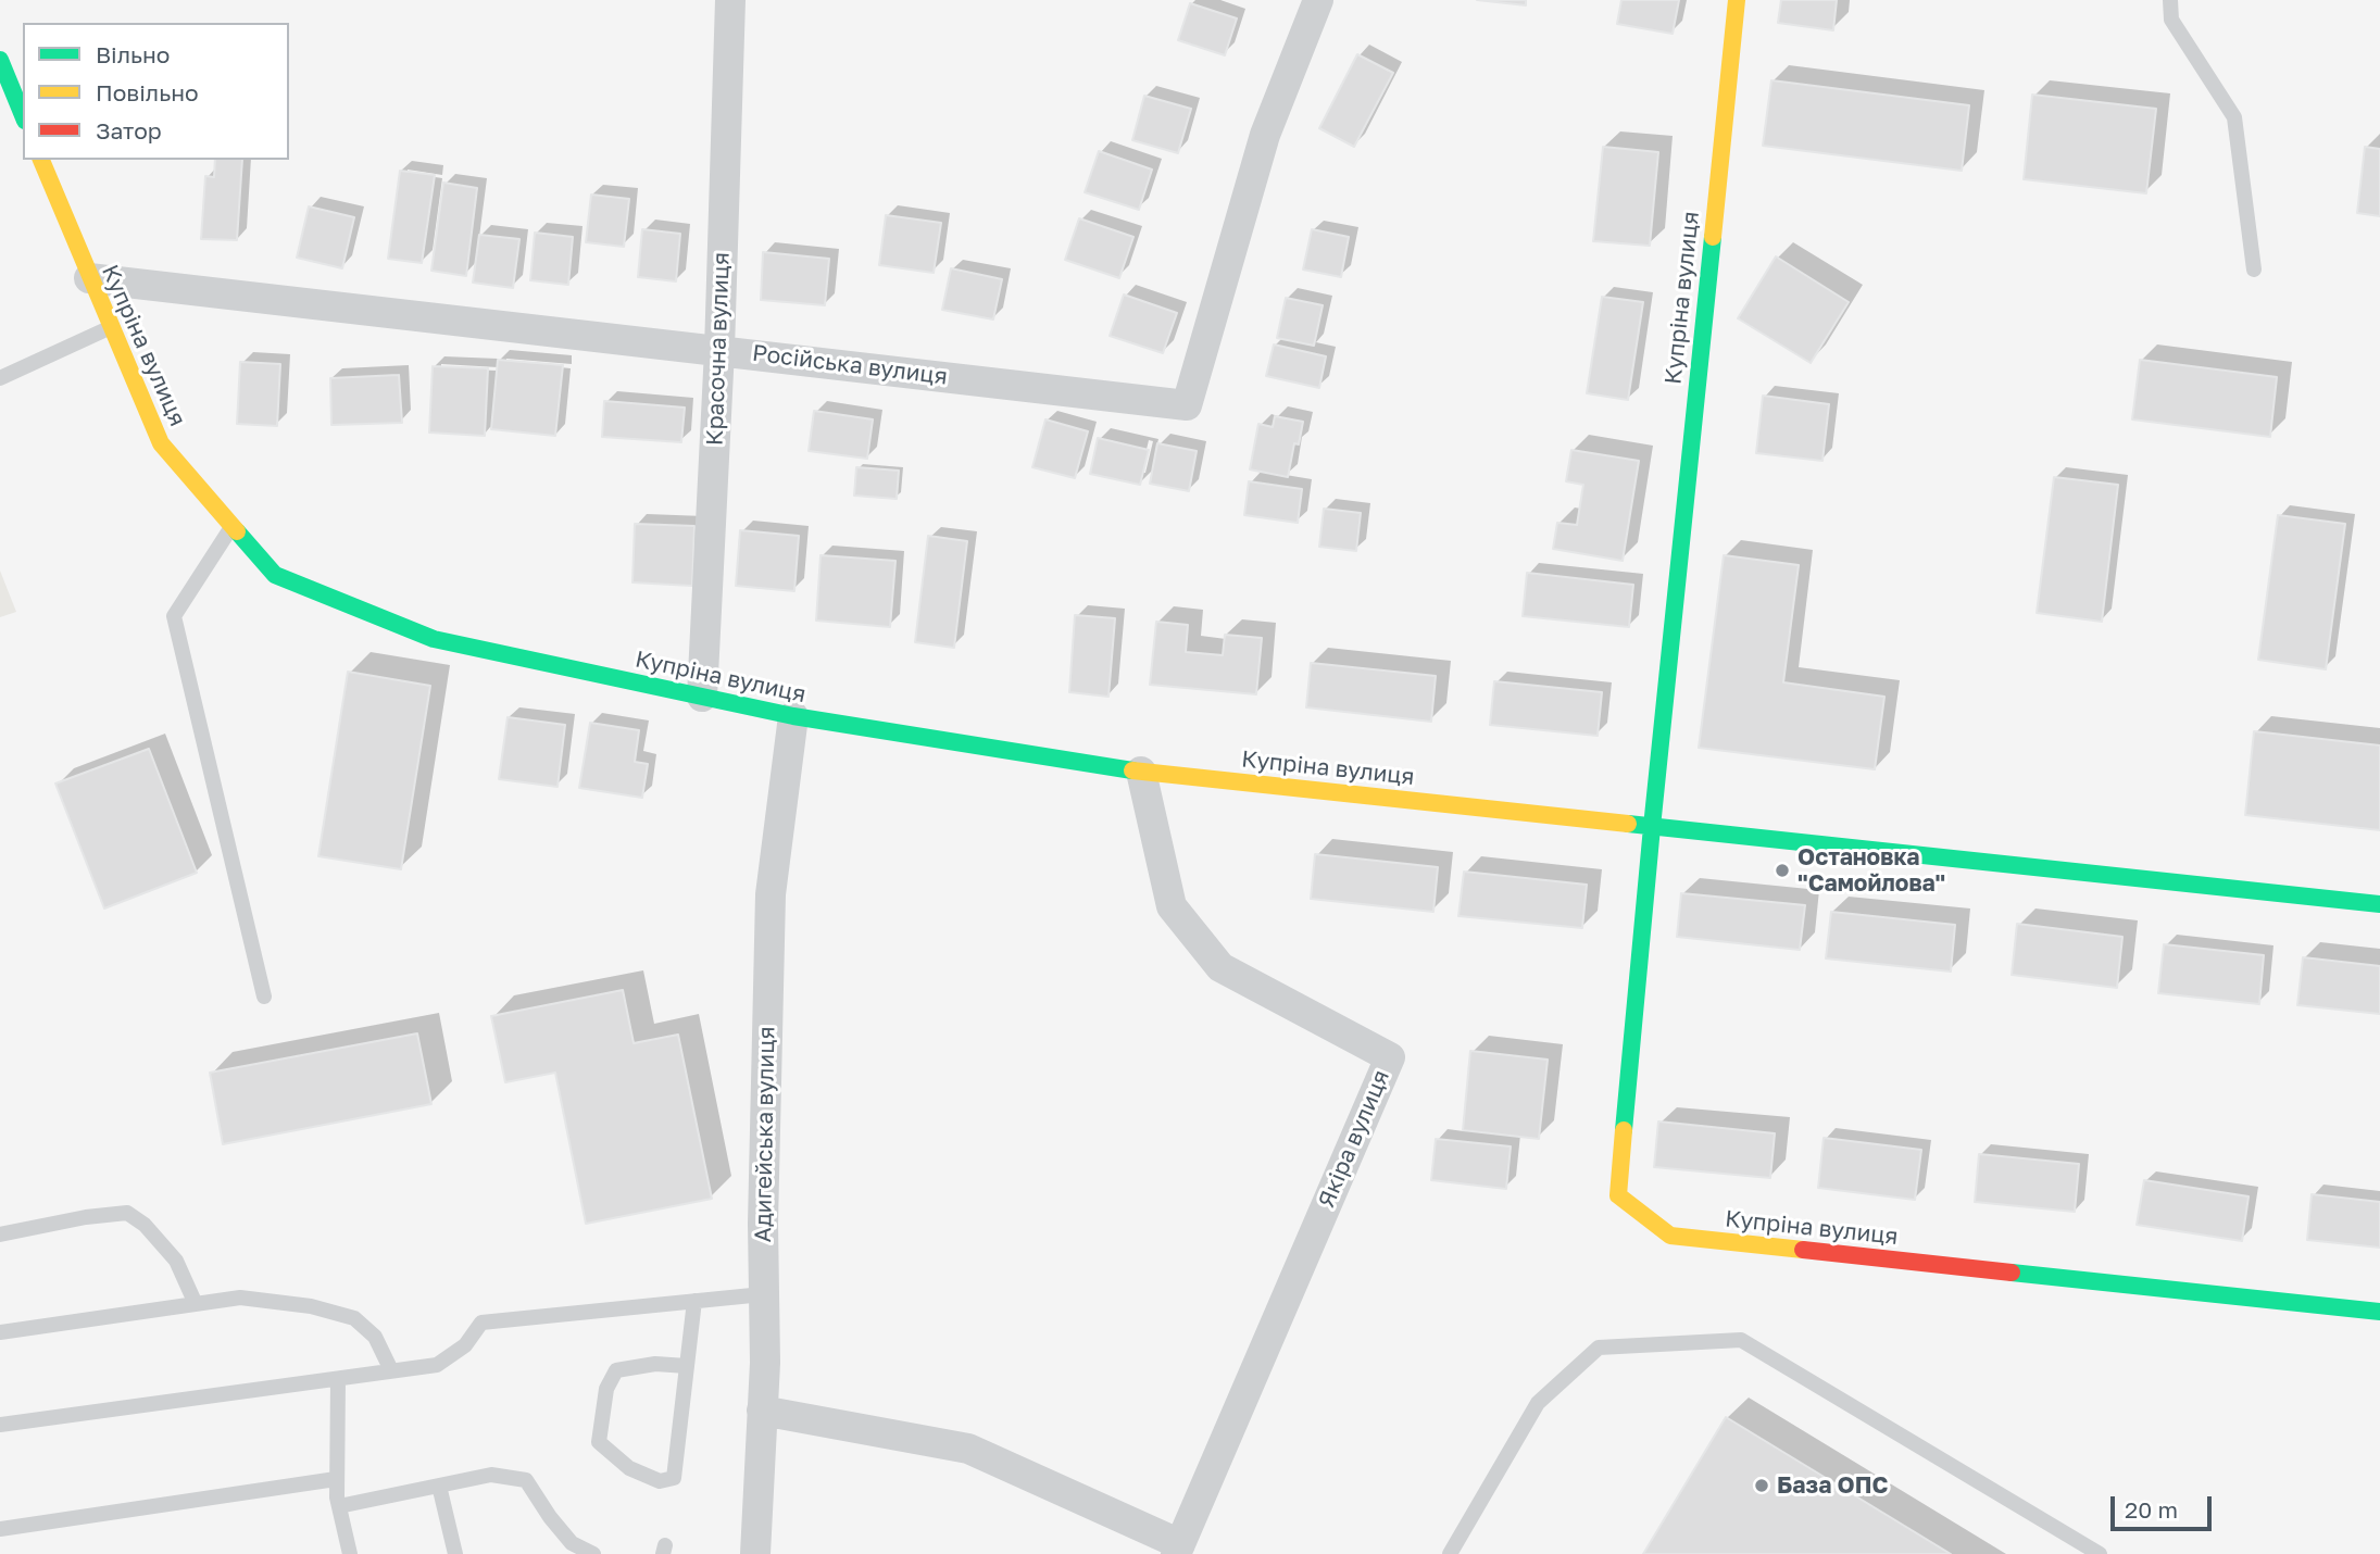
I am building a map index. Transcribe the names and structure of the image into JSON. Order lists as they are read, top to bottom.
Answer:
{
  "streets": {
    "main road": ["Купріна вулиця"],
    "street": [
      "Красочна вулиця",
      "Російська вулиця",
      "Адигейська вулиця",
      "Якіра вулиця"
    ]
  },
  "crossings": [
    ["Купріна вулиця", "Красочна вулиця"],
    ["Купріна вулиця", "Російська вулиця"],
    ["Купріна вулиця", "Адигейська вулиця"],
    ["Купріна вулиця", "Якіра вулиця"],
    ["Красочна вулиця", "Російська вулиця"]
  ],
  "places": ["Остановка \"Самойлова\"", "База ОПС"],
  "legend": ["Вільно", "Повільно", "Затор"],
  "scale_bar": "20 m"
}
